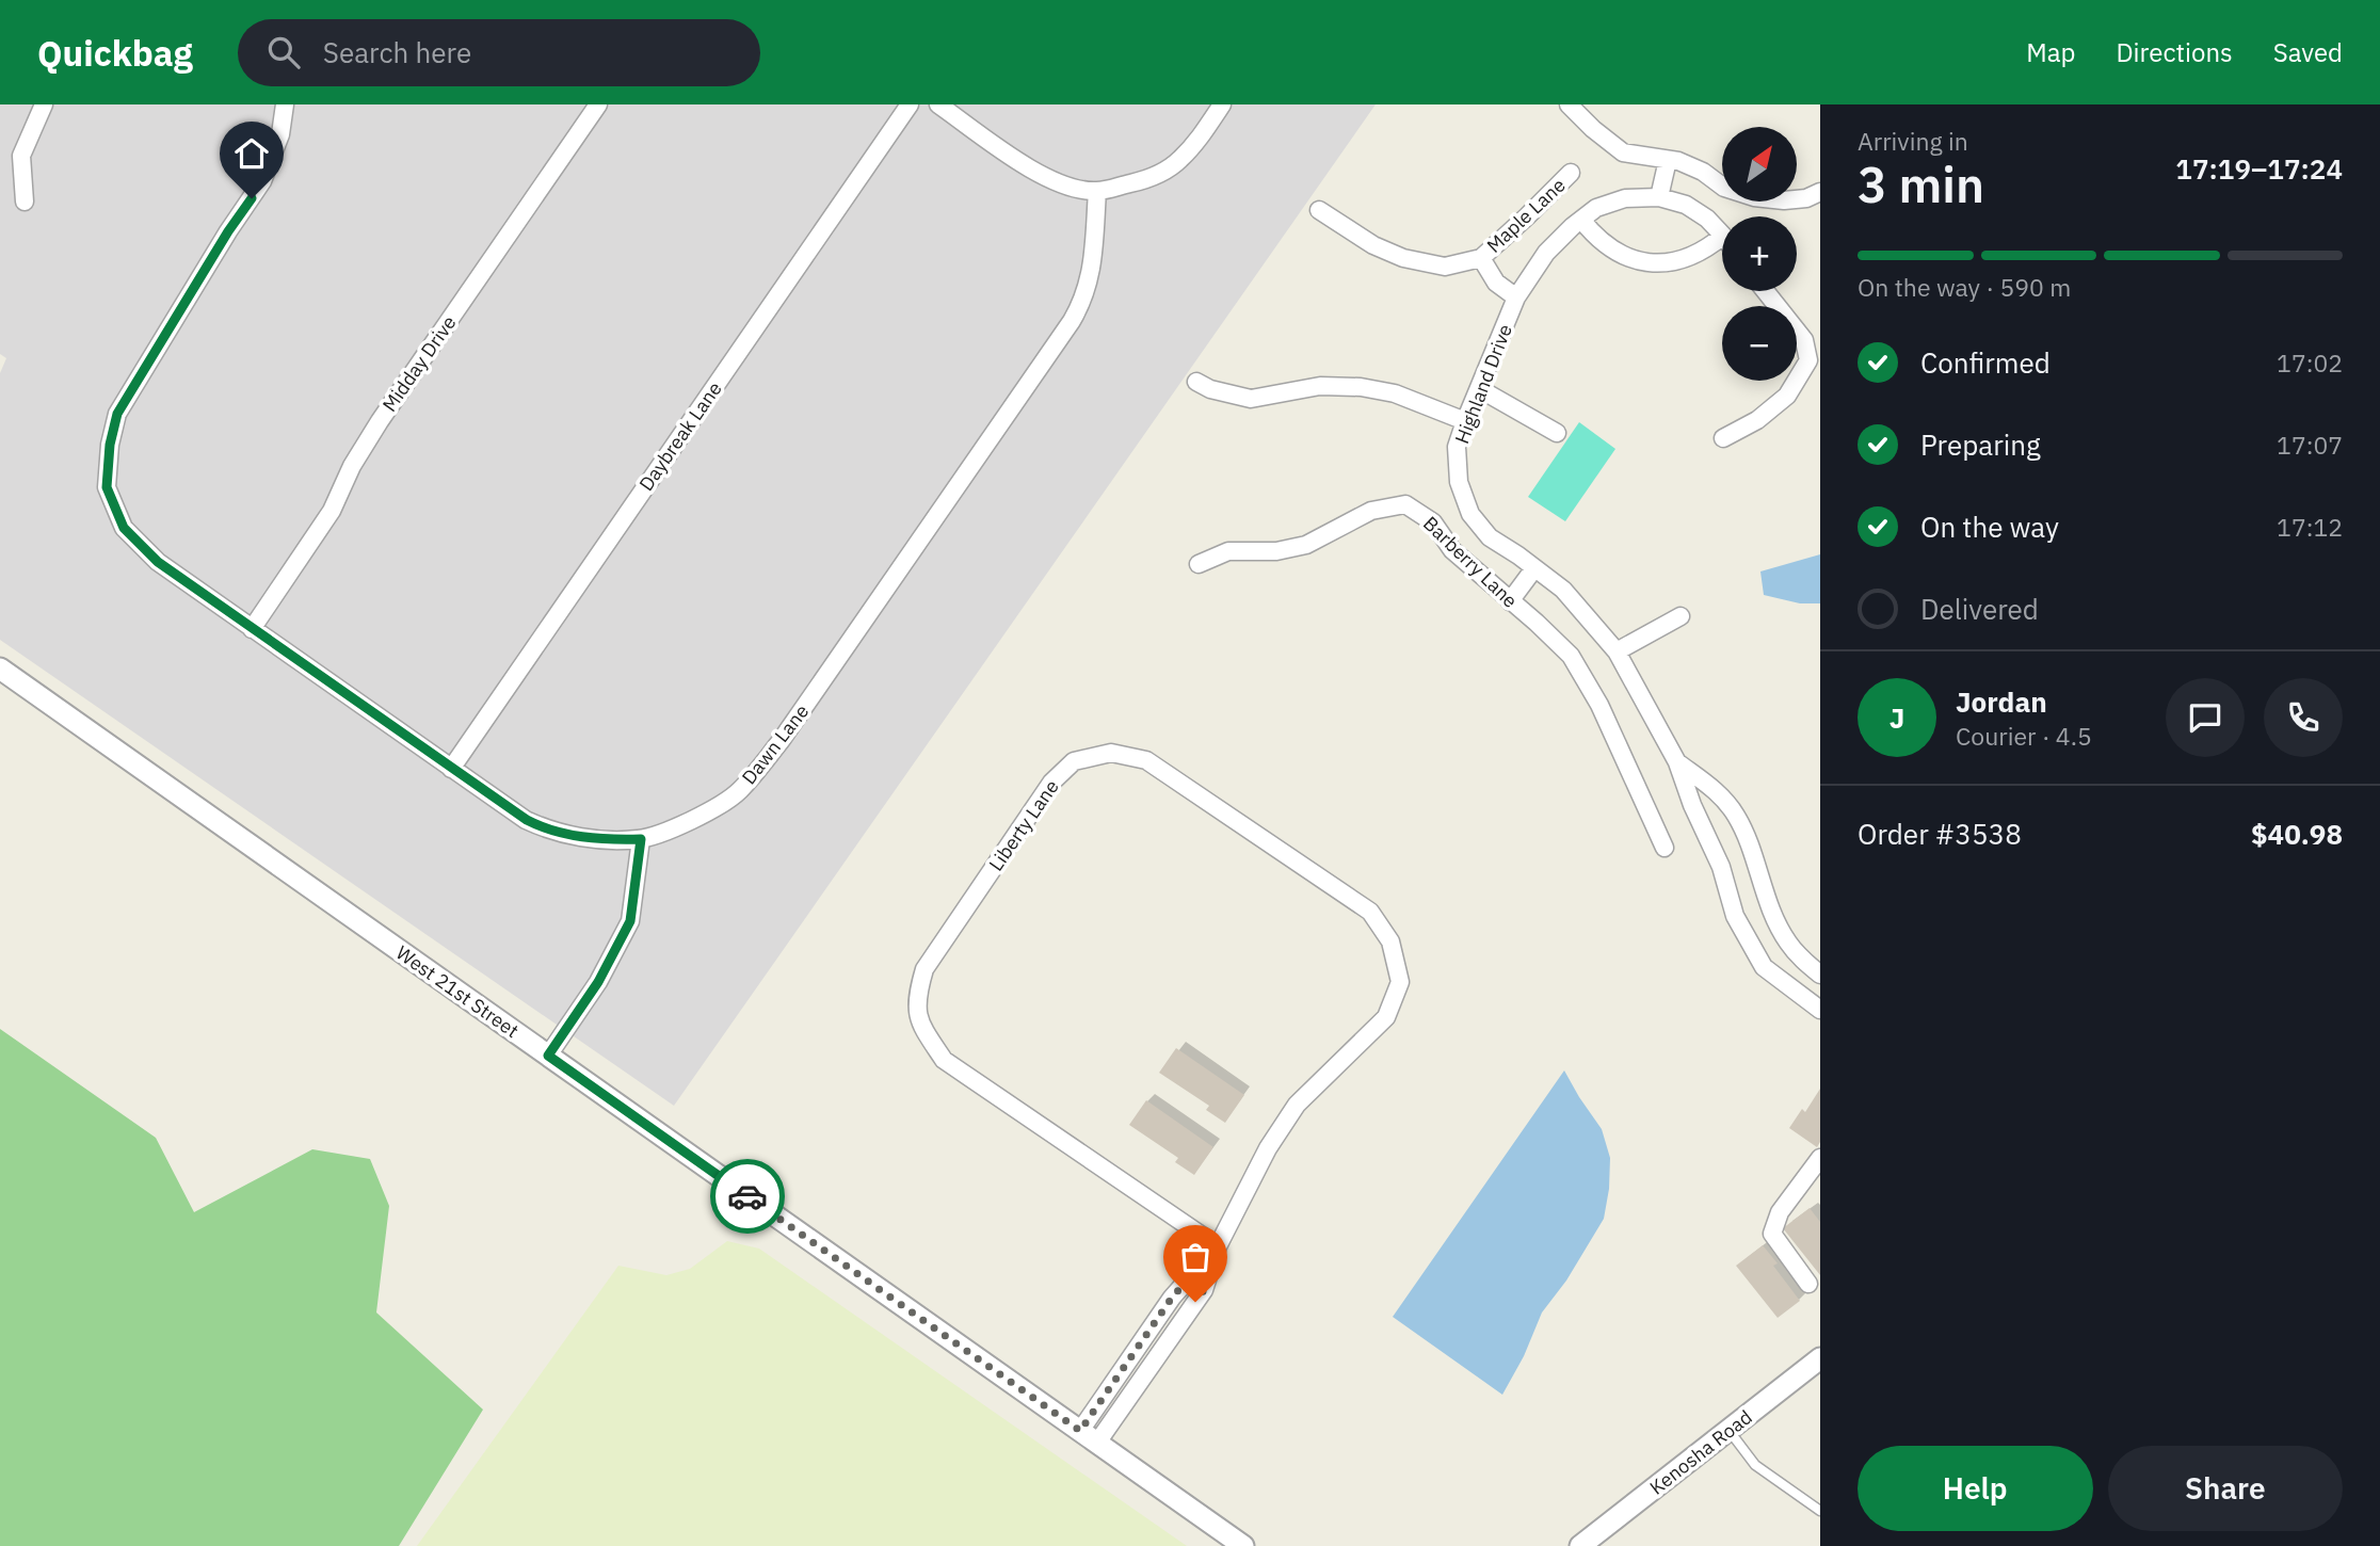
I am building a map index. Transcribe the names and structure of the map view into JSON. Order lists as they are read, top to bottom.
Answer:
{
  "streets": {
    "street": [
      "Maple Lane",
      "Midday Drive",
      "Highland Drive",
      "Daybreak Lane",
      "Barberry Lane",
      "Dawn Lane",
      "Liberty Lane",
      "West 21st Street",
      "Kenosha Road"
    ]
  },
  "crossings": [
    ["Maple Lane", "Highland Drive"],
    ["Midday Drive", "Dawn Lane"],
    ["Daybreak Lane", "Dawn Lane"],
    ["Liberty Lane", "West 21st Street"]
  ],
  "north": "top right",
  "page": {
    "header": "Quickbag",
    "search": "Search here",
    "nav": ["Map", "Directions", "Saved"],
    "heading": ["3 min", "Arriving in", "17:19–17:24"],
    "panel": [
      "Jordan",
      "Courier · 4.5",
      "Order #3538",
      "$40.98"
    ],
    "map_buttons": ["+", "−"],
    "bar": "On the way · 590 m",
    "list": [
      ["Confirmed", "17:02"],
      ["Preparing", "17:07"],
      ["On the way", "17:12"],
      "Delivered"
    ],
    "round": "J",
    "buttons": ["Help", "Share"]
  }
}
